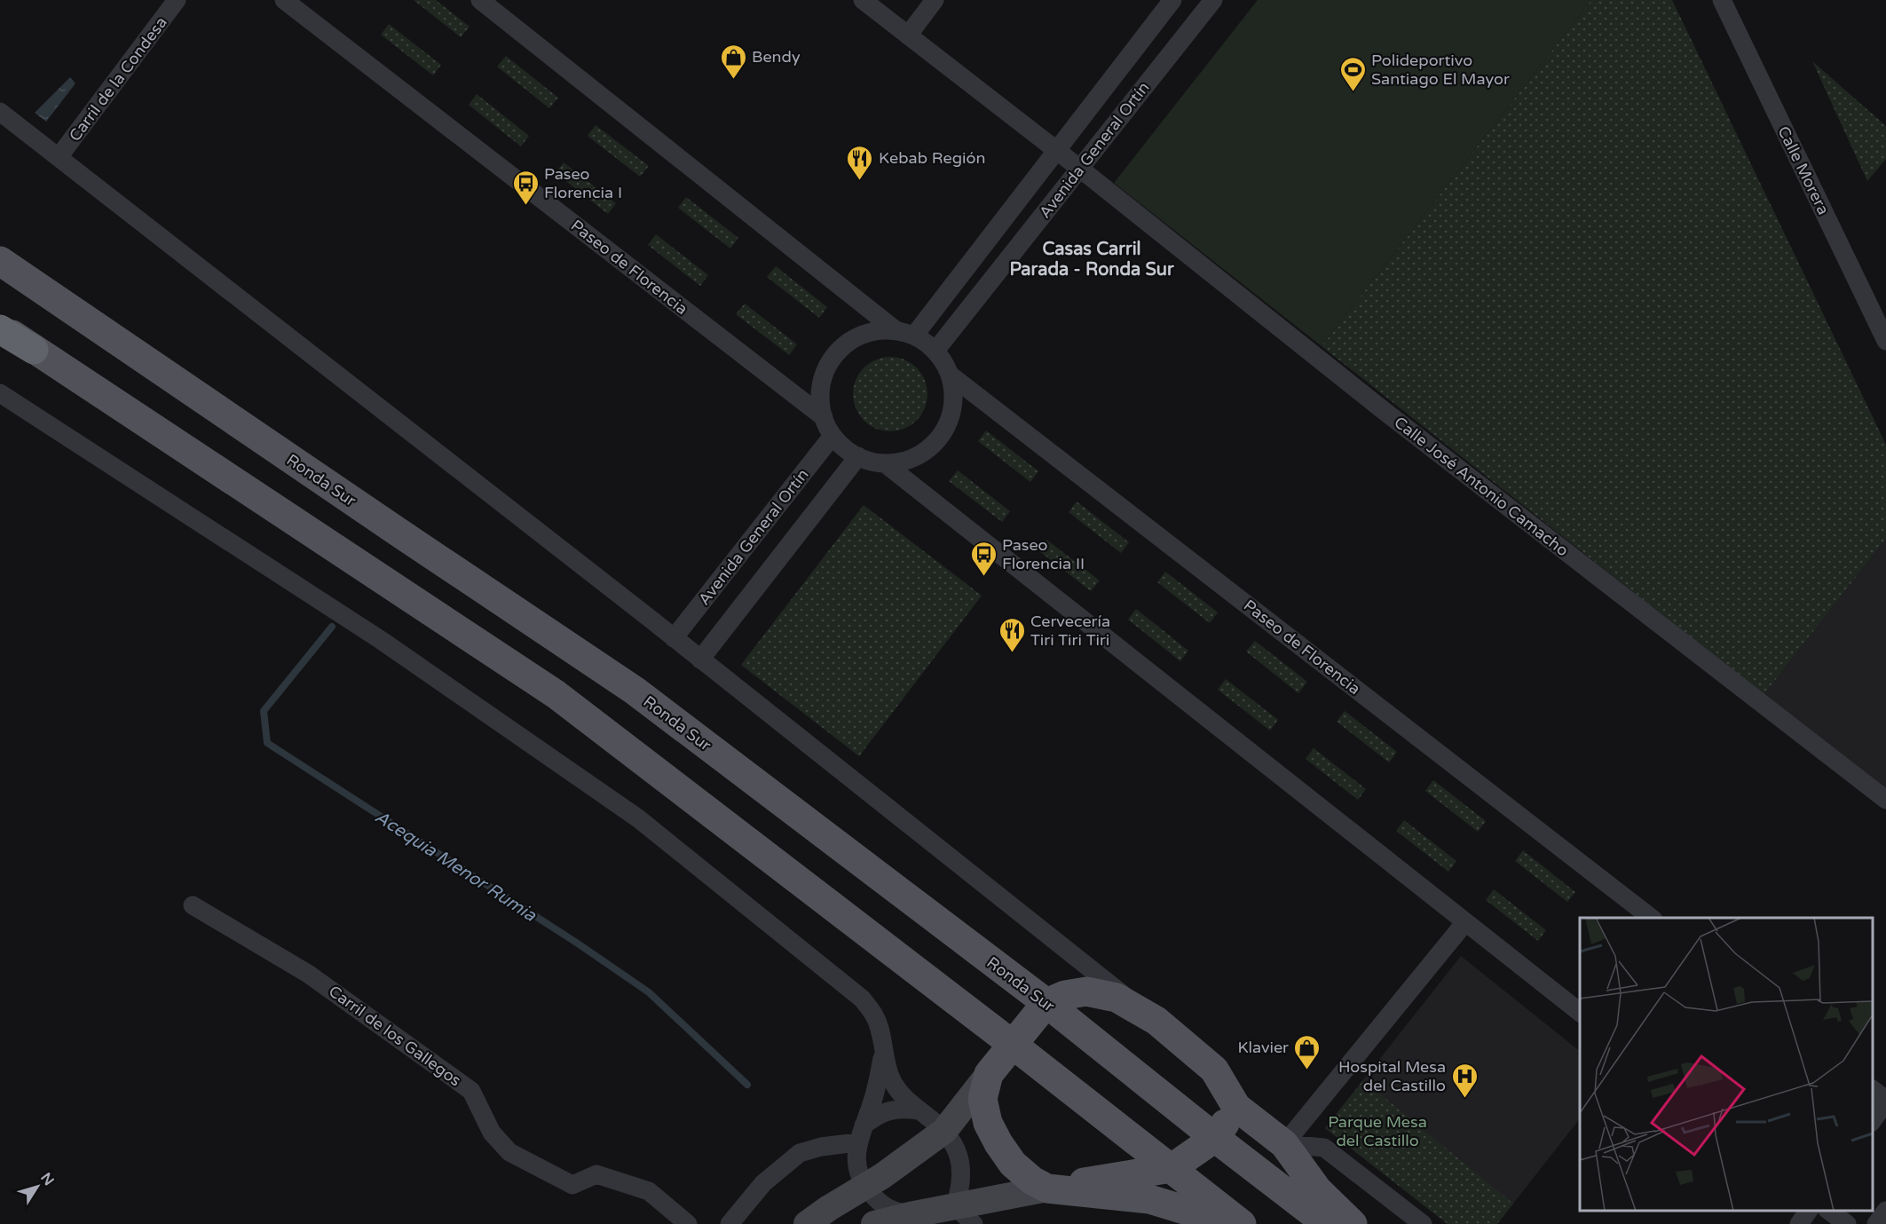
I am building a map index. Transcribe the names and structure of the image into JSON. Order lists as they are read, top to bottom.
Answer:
{
  "streets": {
    "main road": ["Ronda Sur"],
    "street": [
      "Carril de la Condesa",
      "Avenida General Ortín",
      "Calle Morera",
      "Paseo de Florencia",
      "Calle José Antonio Camacho",
      "Carril de los Gallegos"
    ]
  },
  "crossings": [
    ["Avenida General Ortín", "Paseo de Florencia"],
    ["Avenida General Ortín", "Calle José Antonio Camacho"]
  ],
  "districts": ["Casas Carril Parada - Ronda Sur"],
  "water": ["Acequia Menor Rumia"],
  "parks": ["Parque Mesa del Castillo"],
  "places": {
    "shop": ["Bendy", "Klavier"],
    "sports": ["Polideportivo Santiago El Mayor"],
    "restaurant": ["Kebab Región", "Cervecería Tiri Tiri Tiri"],
    "bus stop": ["Paseo Florencia I", "Paseo Florencia II"],
    "hospital": ["Hospital Mesa del Castillo"]
  },
  "north": "top right"
}
